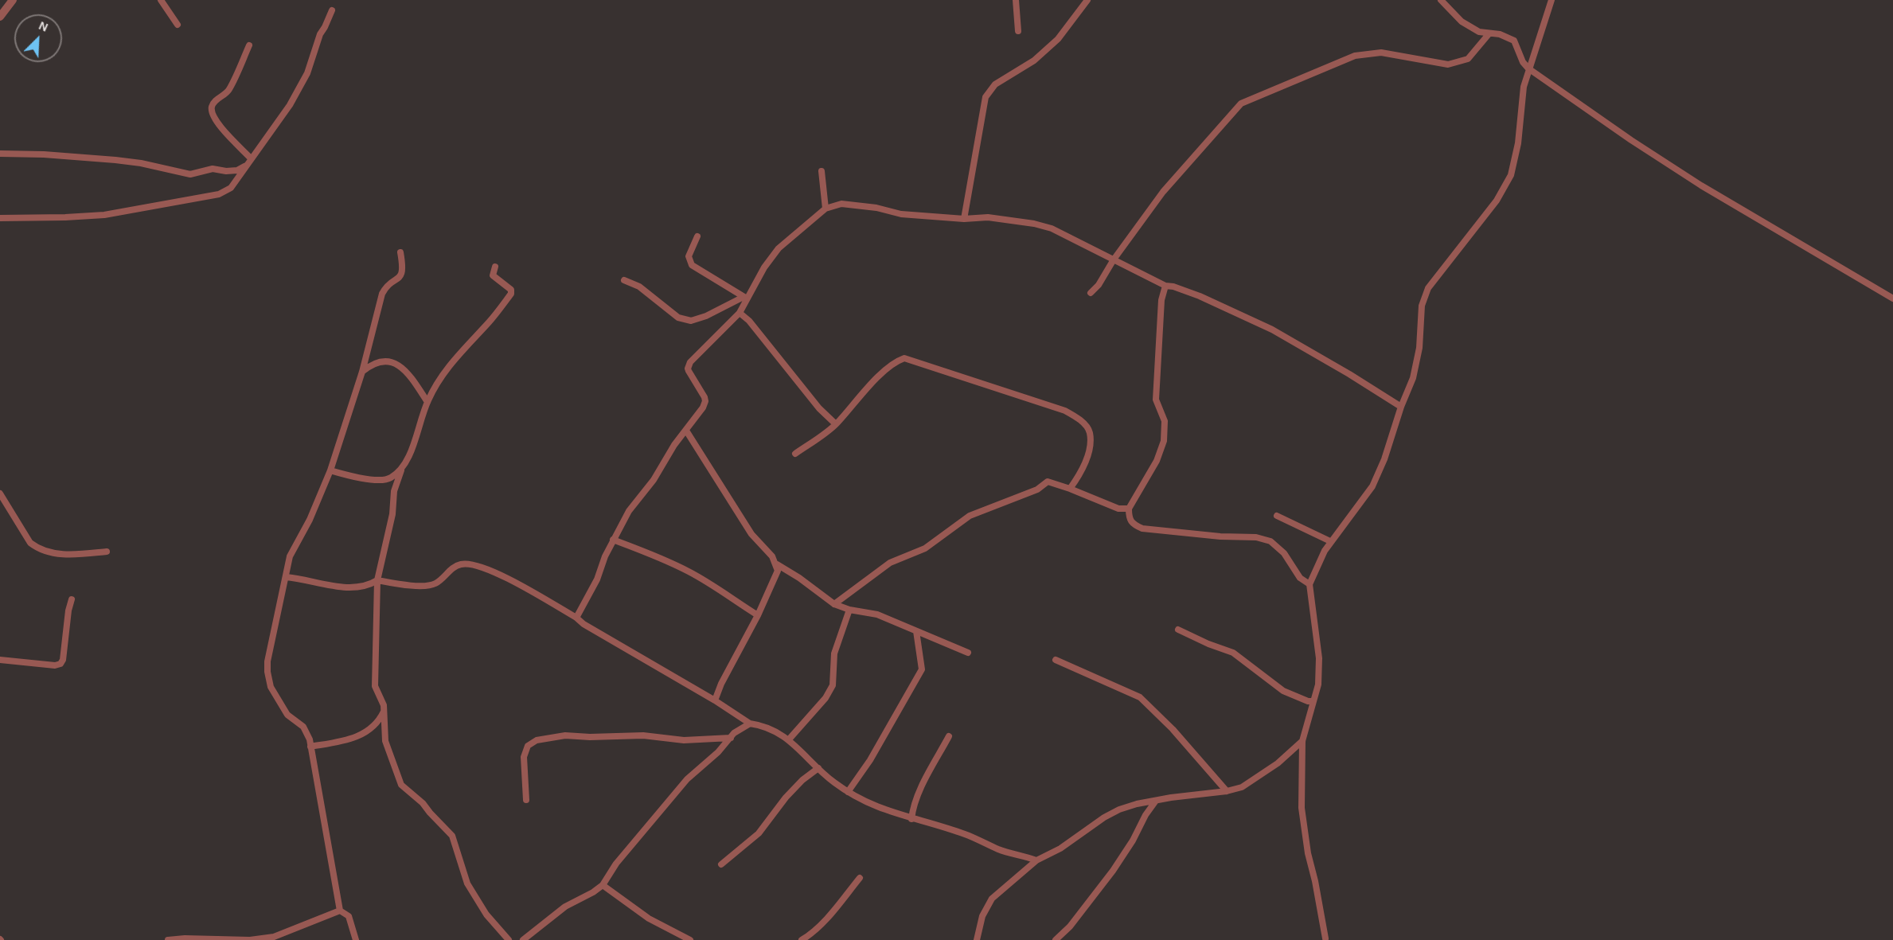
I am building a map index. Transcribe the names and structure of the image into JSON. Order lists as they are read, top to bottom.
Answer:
{
  "north": "top right"
}
